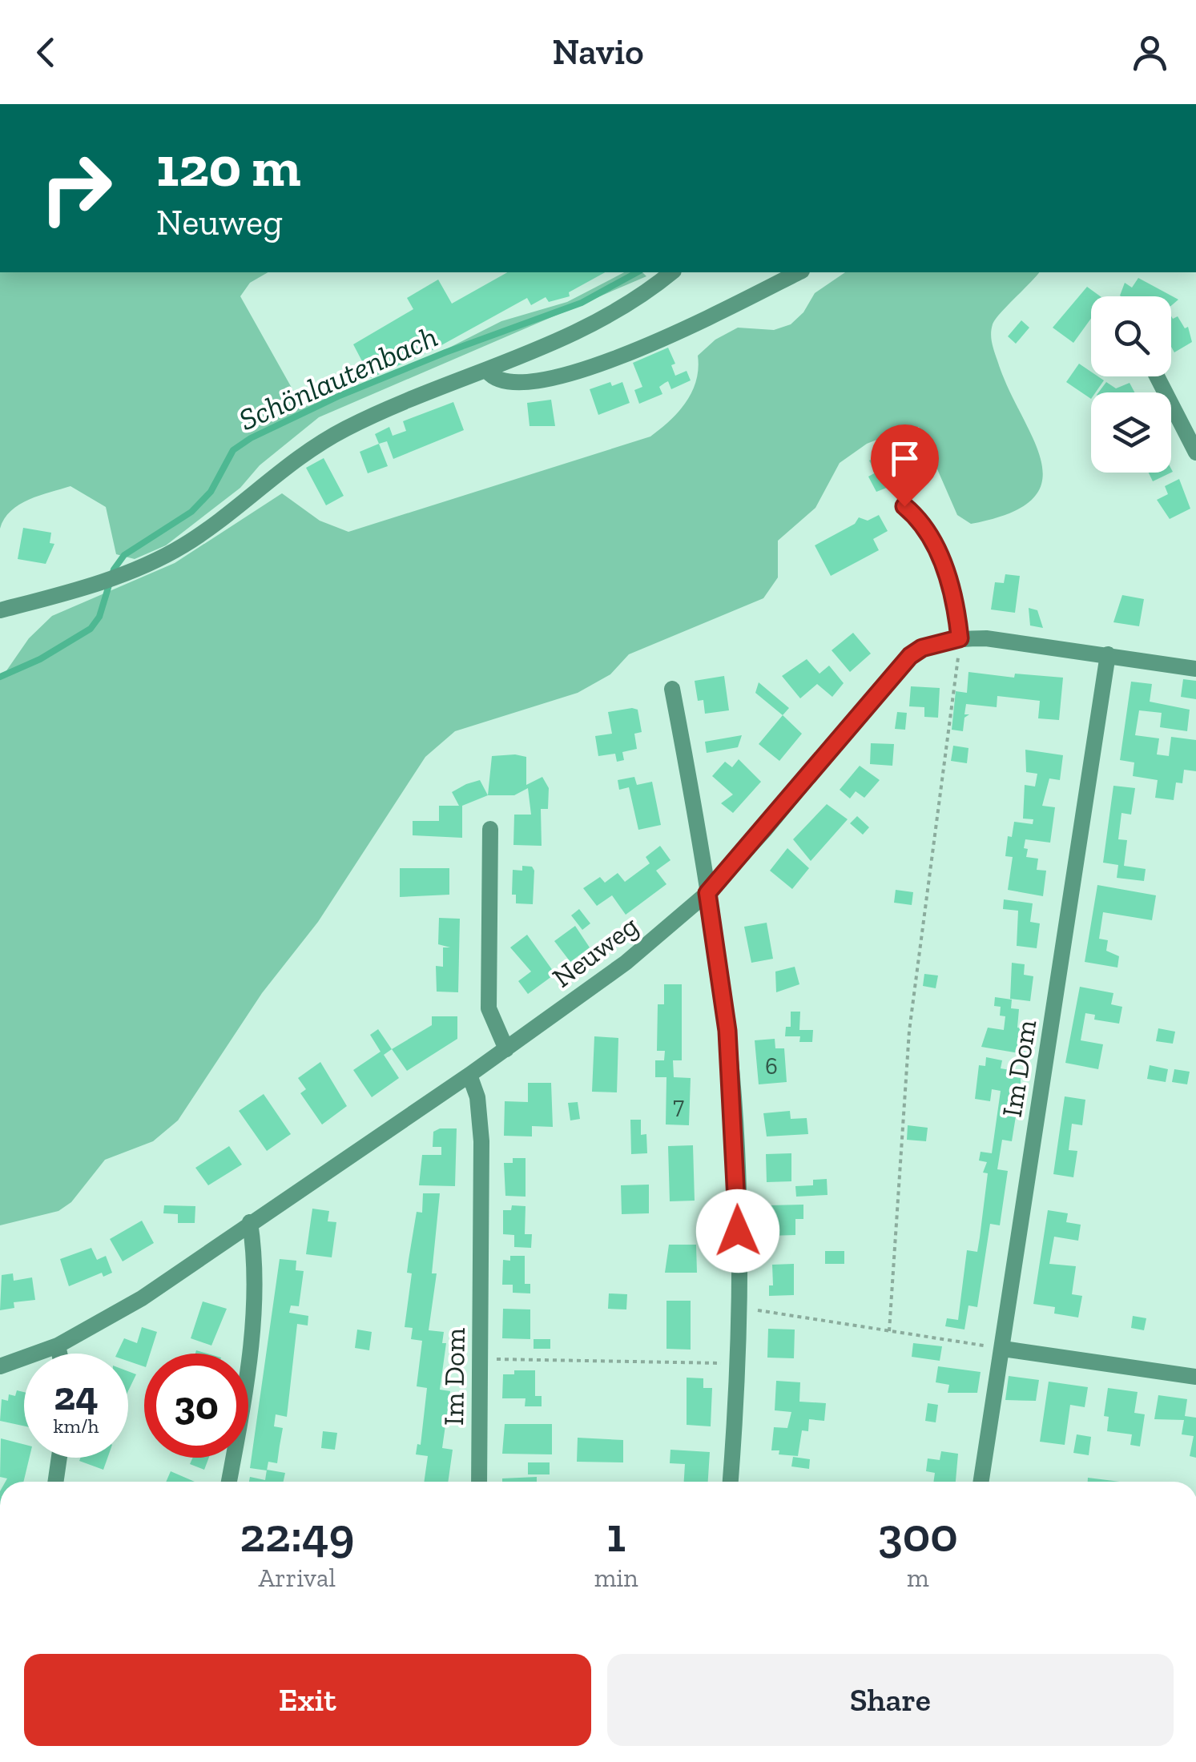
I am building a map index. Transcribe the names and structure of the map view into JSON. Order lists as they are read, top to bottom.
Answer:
{
  "streets": {
    "street": ["Neuweg", "Im Dom"]
  },
  "crossings": [
    ["Neuweg", "Im Dom"]
  ],
  "water": ["Schönlautenbach"],
  "house_numbers": ["6", "7"],
  "page": {
    "header": "Navio",
    "turn": ["120 m", "Neuweg"],
    "speed": "24 km/h",
    "limit": "30",
    "eta": [
      "22:49",
      "Arrival",
      "1",
      "min",
      "300",
      "m"
    ],
    "buttons": ["Exit", "Share"]
  }
}
